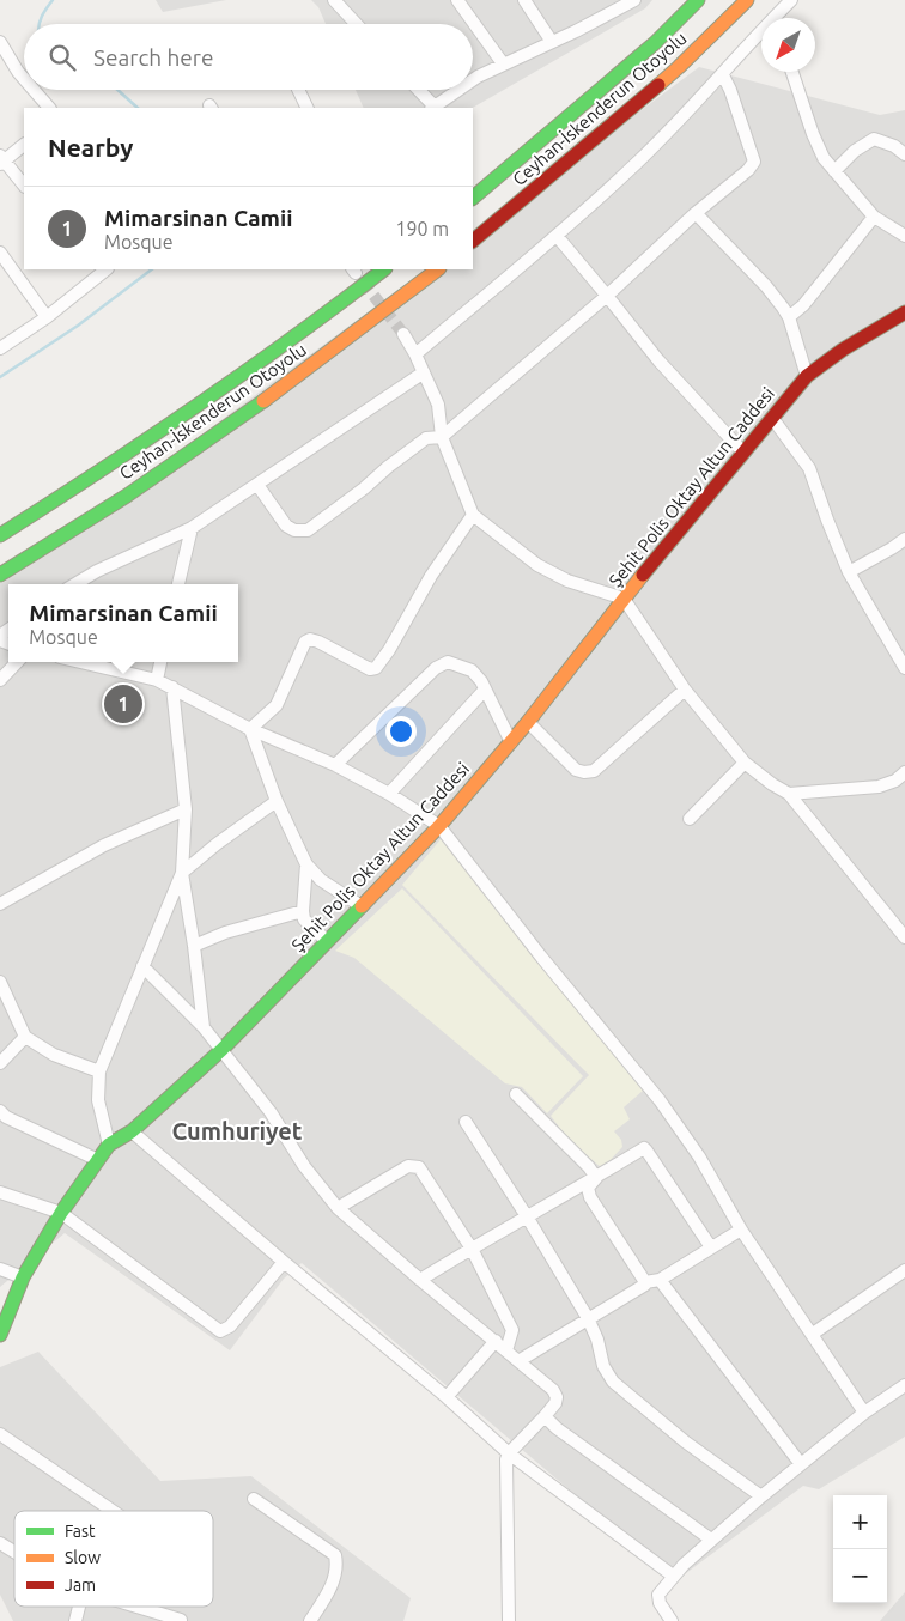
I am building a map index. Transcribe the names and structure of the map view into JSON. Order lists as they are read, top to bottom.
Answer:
{
  "streets": {
    "main road": ["Ceyhan-İskenderun Otoyolu", "Şehit Polis Oktay Altun Caddesi"]
  },
  "districts": ["Cumhuriyet"],
  "legend": ["Fast", "Slow", "Jam"],
  "north": "bottom left",
  "page": {
    "search": "Search here",
    "heading": "Nearby",
    "list": [
      {
        "mark": "1",
        "name": "Mimarsinan Camii",
        "note": "Mosque",
        "value": "190 m"
      }
    ],
    "popup": ["Mimarsinan Camii", "Mosque"],
    "pins": "1",
    "map_buttons": ["+", "−"]
  }
}
